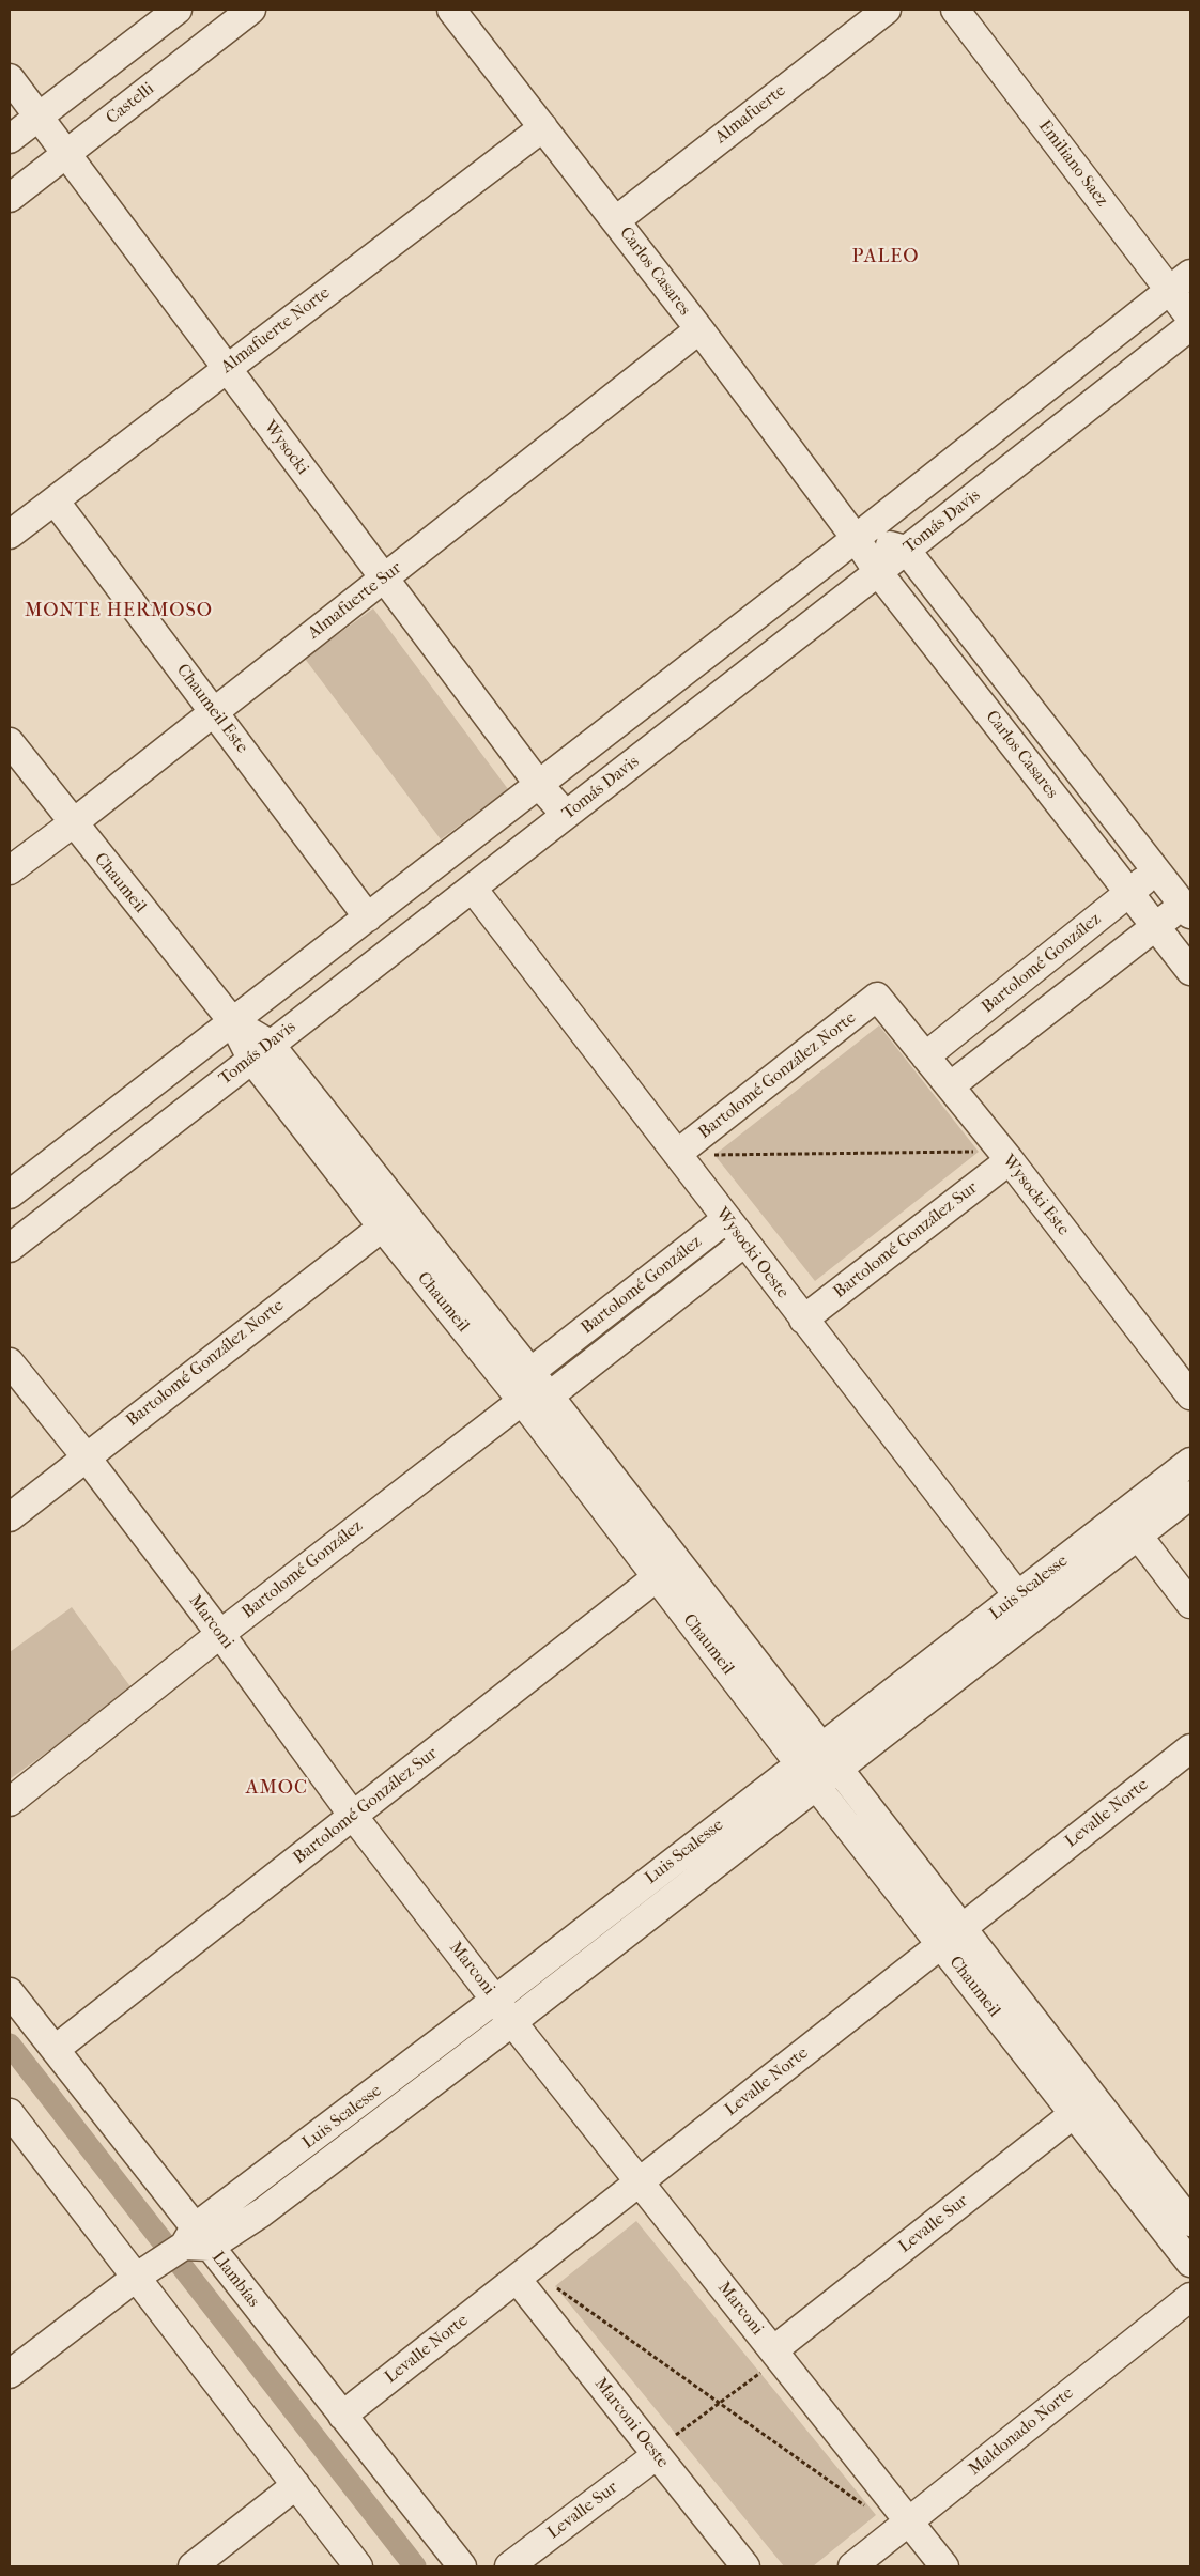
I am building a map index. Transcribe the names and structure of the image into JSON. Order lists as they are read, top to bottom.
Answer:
{
  "streets": {
    "street": [
      "Castelli",
      "Almafuerte",
      "Emiliano Saez",
      "Carlos Casares",
      "Almafuerte Norte",
      "Wysocki",
      "Tomás Davis",
      "Almafuerte Sur",
      "Chaumeil Este",
      "Chaumeil",
      "Bartolomé González",
      "Bartolomé González Norte",
      "Wysocki Este",
      "Bartolomé González Sur",
      "Wysocki Oeste",
      "Luis Scalesse",
      "Marconi",
      "Levalle Norte",
      "Levalle Sur",
      "Llambías",
      "Marconi Oeste",
      "Maldonado Norte"
    ]
  },
  "crossings": [
    ["Castelli", "Wysocki"],
    ["Almafuerte", "Carlos Casares"],
    ["Carlos Casares", "Almafuerte Norte"],
    ["Carlos Casares", "Tomás Davis"],
    ["Carlos Casares", "Almafuerte Sur"],
    ["Carlos Casares", "Bartolomé González"],
    ["Almafuerte Norte", "Wysocki"],
    ["Almafuerte Norte", "Chaumeil Este"],
    ["Wysocki", "Tomás Davis"],
    ["Wysocki", "Almafuerte Sur"],
    ["Tomás Davis", "Chaumeil"],
    ["Tomás Davis", "Wysocki Oeste"],
    ["Almafuerte Sur", "Chaumeil Este"],
    ["Almafuerte Sur", "Chaumeil"],
    ["Chaumeil", "Bartolomé González"],
    ["Chaumeil", "Bartolomé González Norte"],
    ["Chaumeil", "Bartolomé González Sur"],
    ["Chaumeil", "Luis Scalesse"],
    ["Chaumeil", "Levalle Norte"],
    ["Chaumeil", "Levalle Sur"],
    ["Bartolomé González", "Wysocki Este"],
    ["Bartolomé González", "Wysocki Oeste"],
    ["Bartolomé González", "Marconi"],
    ["Bartolomé González Norte", "Wysocki Este"],
    ["Bartolomé González Norte", "Wysocki Oeste"],
    ["Bartolomé González Norte", "Marconi"],
    ["Wysocki Este", "Bartolomé González Sur"],
    ["Bartolomé González Sur", "Wysocki Oeste"],
    ["Bartolomé González Sur", "Marconi"],
    ["Bartolomé González Sur", "Llambías"],
    ["Wysocki Oeste", "Luis Scalesse"],
    ["Luis Scalesse", "Marconi"],
    ["Luis Scalesse", "Llambías"],
    ["Marconi", "Levalle Norte"],
    ["Marconi", "Levalle Sur"],
    ["Marconi", "Maldonado Norte"],
    ["Levalle Norte", "Llambías"],
    ["Levalle Norte", "Marconi Oeste"],
    ["Levalle Sur", "Marconi Oeste"]
  ],
  "districts": ["PALEO", "MONTE HERMOSO", "AMOC"]
}
